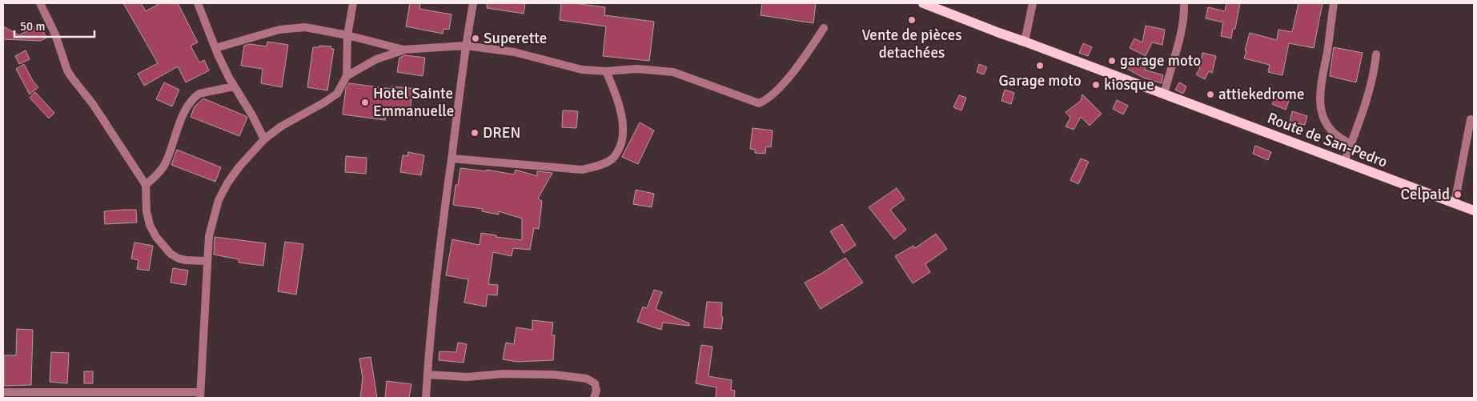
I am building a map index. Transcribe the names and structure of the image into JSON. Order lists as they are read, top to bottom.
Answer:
{
  "streets": {
    "main road": ["Route de San-Pedro"]
  },
  "places": [
    "Vente de pièces detachées",
    "Superette",
    "garage moto",
    "Garage moto",
    "kiosque",
    "attiekedrome",
    "Hotel Sainte Emmanuelle",
    "DREN",
    "Celpaid"
  ],
  "scale_bar": "50 m"
}
